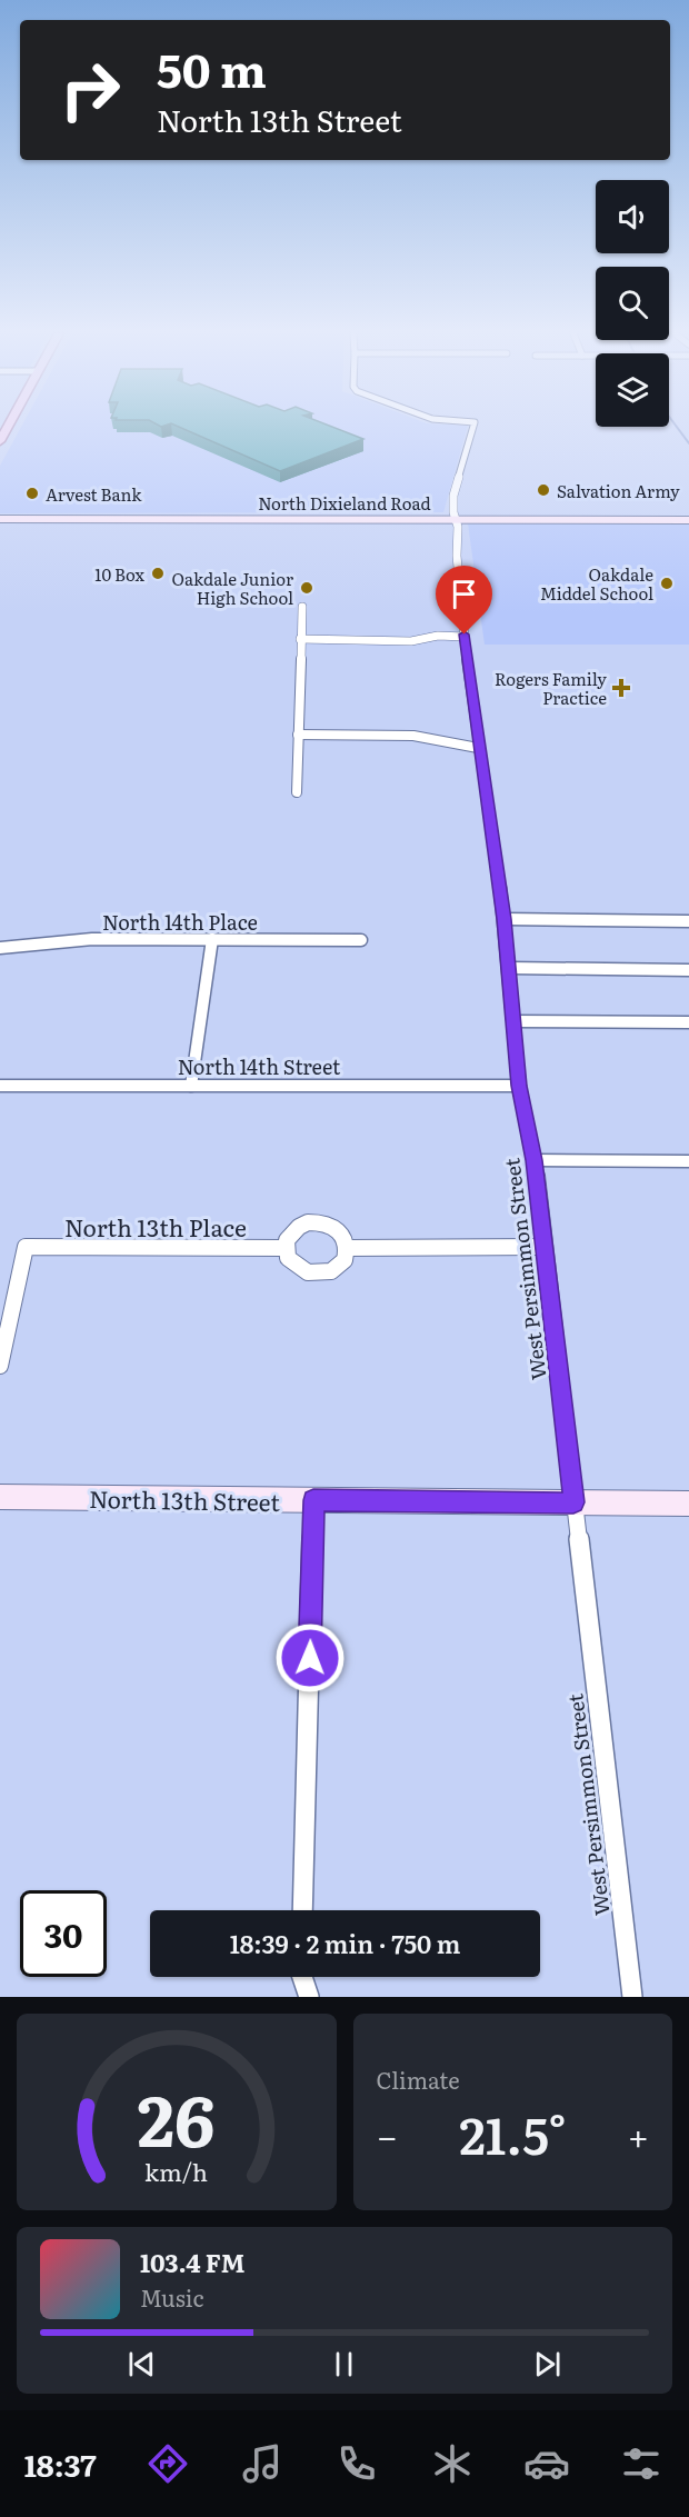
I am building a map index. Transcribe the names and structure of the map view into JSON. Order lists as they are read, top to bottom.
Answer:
{
  "streets": {
    "main road": ["North Dixieland Road", "North 13th Street"],
    "street": [
      "North 14th Place",
      "North 14th Street",
      "North 13th Place",
      "West Persimmon Street"
    ]
  },
  "crossings": [
    ["North Dixieland Road", "West Persimmon Street"],
    ["North 14th Street", "West Persimmon Street"],
    ["West Persimmon Street", "North 13th Street"]
  ],
  "places": {
    "other": [
      "Salvation Army",
      "Arvest Bank",
      "10 Box",
      "Oakdale Middel School",
      "Oakdale Junior High School"
    ],
    "health": ["Rogers Family Practice"]
  },
  "page": {
    "turn": ["50 m", "North 13th Street"],
    "limit": "30",
    "trip": "18:39 · 2 min · 750 m",
    "tile": "Climate",
    "heat": ["−", "21.5°", "+"],
    "song": ["103.4 FM", "Music"],
    "tabs": "18:37",
    "gauge": ["26", "km/h"]
  }
}
